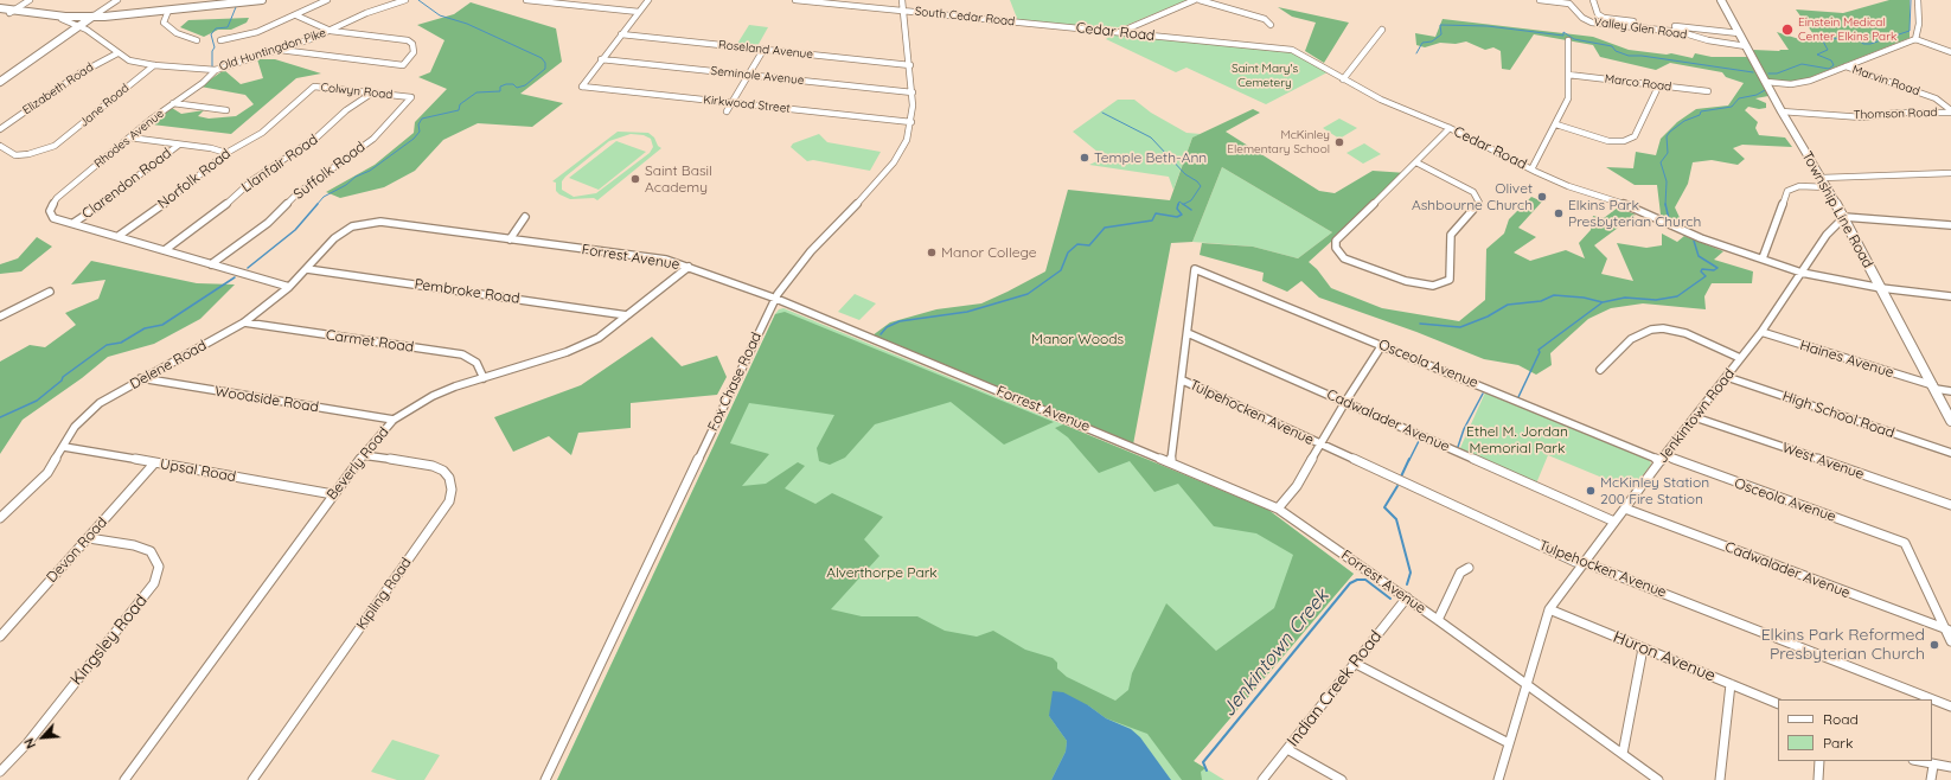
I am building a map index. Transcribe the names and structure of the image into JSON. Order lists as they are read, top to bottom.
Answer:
{
  "streets": {
    "main road": ["Township Line Road"],
    "street": [
      "South Cedar Road",
      "Valley Glen Road",
      "Cedar Road",
      "Old Huntingdon Pike",
      "Roseland Avenue",
      "Seminole Avenue",
      "Marvin Road",
      "Marco Road",
      "Elizabeth Road",
      "Colwyn Road",
      "Kirkwood Street",
      "Jane Road",
      "Thomson Road",
      "Rhodes Avenue",
      "Llanfair Road",
      "Suffolk Road",
      "Norfolk Road",
      "Clarendon Road",
      "Forrest Avenue",
      "Pembroke Road",
      "Carmet Road",
      "Haines Avenue",
      "Osceola Avenue",
      "Delene Road",
      "Fox Chase Road",
      "Woodside Road",
      "Tulpehocken Avenue",
      "High School Road",
      "Jenkintown Road",
      "Cadwalader Avenue",
      "West Avenue",
      "Beverly Road",
      "Upsal Road",
      "Devon Road",
      "Kipling Road",
      "Kingsley Road",
      "Huron Avenue",
      "Indian Creek Road"
    ]
  },
  "crossings": [
    ["South Cedar Road", "Cedar Road"],
    ["South Cedar Road", "Fox Chase Road"],
    ["Valley Glen Road", "Township Line Road"],
    ["Cedar Road", "Township Line Road"],
    ["Cedar Road", "Jenkintown Road"],
    ["Old Huntingdon Pike", "Elizabeth Road"],
    ["Old Huntingdon Pike", "Jane Road"],
    ["Old Huntingdon Pike", "Rhodes Avenue"],
    ["Roseland Avenue", "Fox Chase Road"],
    ["Seminole Avenue", "Kirkwood Street"],
    ["Seminole Avenue", "Fox Chase Road"],
    ["Marvin Road", "Thomson Road"],
    ["Colwyn Road", "Llanfair Road"],
    ["Colwyn Road", "Suffolk Road"],
    ["Colwyn Road", "Norfolk Road"],
    ["Kirkwood Street", "Fox Chase Road"],
    ["Thomson Road", "Township Line Road"],
    ["Rhodes Avenue", "Clarendon Road"],
    ["Township Line Road", "Haines Avenue"],
    ["Township Line Road", "Jenkintown Road"],
    ["Forrest Avenue", "Delene Road"],
    ["Forrest Avenue", "Fox Chase Road"],
    ["Forrest Avenue", "Jenkintown Road"],
    ["Forrest Avenue", "Beverly Road"],
    ["Forrest Avenue", "Indian Creek Road"],
    ["Pembroke Road", "Delene Road"],
    ["Pembroke Road", "Beverly Road"],
    ["Carmet Road", "Delene Road"],
    ["Carmet Road", "Beverly Road"],
    ["Haines Avenue", "Jenkintown Road"],
    ["Osceola Avenue", "Jenkintown Road"],
    ["Osceola Avenue", "Cadwalader Avenue"],
    ["Delene Road", "Woodside Road"],
    ["Delene Road", "Upsal Road"],
    ["Woodside Road", "Beverly Road"],
    ["Tulpehocken Avenue", "Jenkintown Road"],
    ["High School Road", "Jenkintown Road"],
    ["Jenkintown Road", "Cadwalader Avenue"],
    ["Jenkintown Road", "West Avenue"],
    ["Jenkintown Road", "Huron Avenue"],
    ["Beverly Road", "Upsal Road"],
    ["Beverly Road", "Kipling Road"],
    ["Upsal Road", "Devon Road"],
    ["Devon Road", "Kingsley Road"]
  ],
  "water": ["Jenkintown Creek"],
  "parks": [
    "Saint Mary's Cemetery",
    "Manor Woods",
    "Ethel M. Jordan Memorial Park",
    "Alverthorpe Park"
  ],
  "places": [
    "Einstein Medical Center Elkins Park",
    "McKinley Elementary School",
    "Temple Beth-Ann",
    "Saint Basil Academy",
    "Olivet Ashbourne Church",
    "Elkins Park Presbyterian Church",
    "Manor College",
    "McKinley Station 200 Fire Station",
    "Elkins Park Reformed Presbyterian Church"
  ],
  "legend": ["Road", "Park"],
  "north": "bottom left"
}
